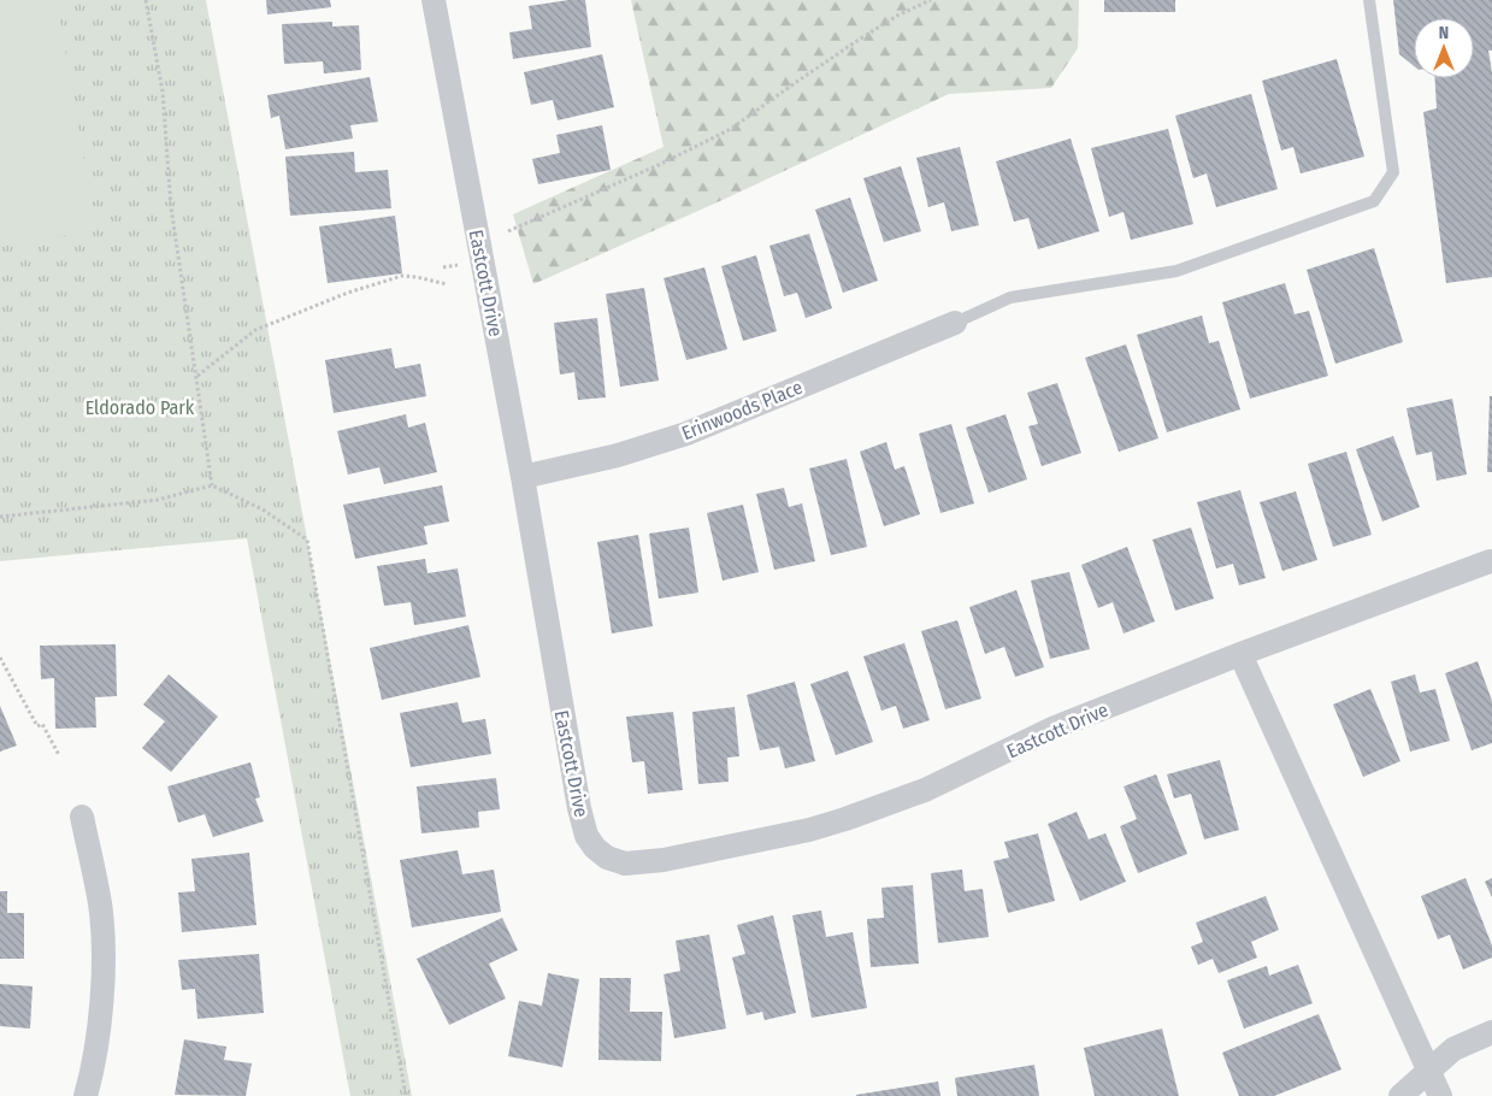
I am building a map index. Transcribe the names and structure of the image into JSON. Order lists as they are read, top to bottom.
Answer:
{
  "streets": {
    "street": ["Eastcott Drive", "Erinwoods Place"]
  },
  "crossings": [
    ["Eastcott Drive", "Erinwoods Place"]
  ],
  "parks": ["Eldorado Park"],
  "north": "top"
}
